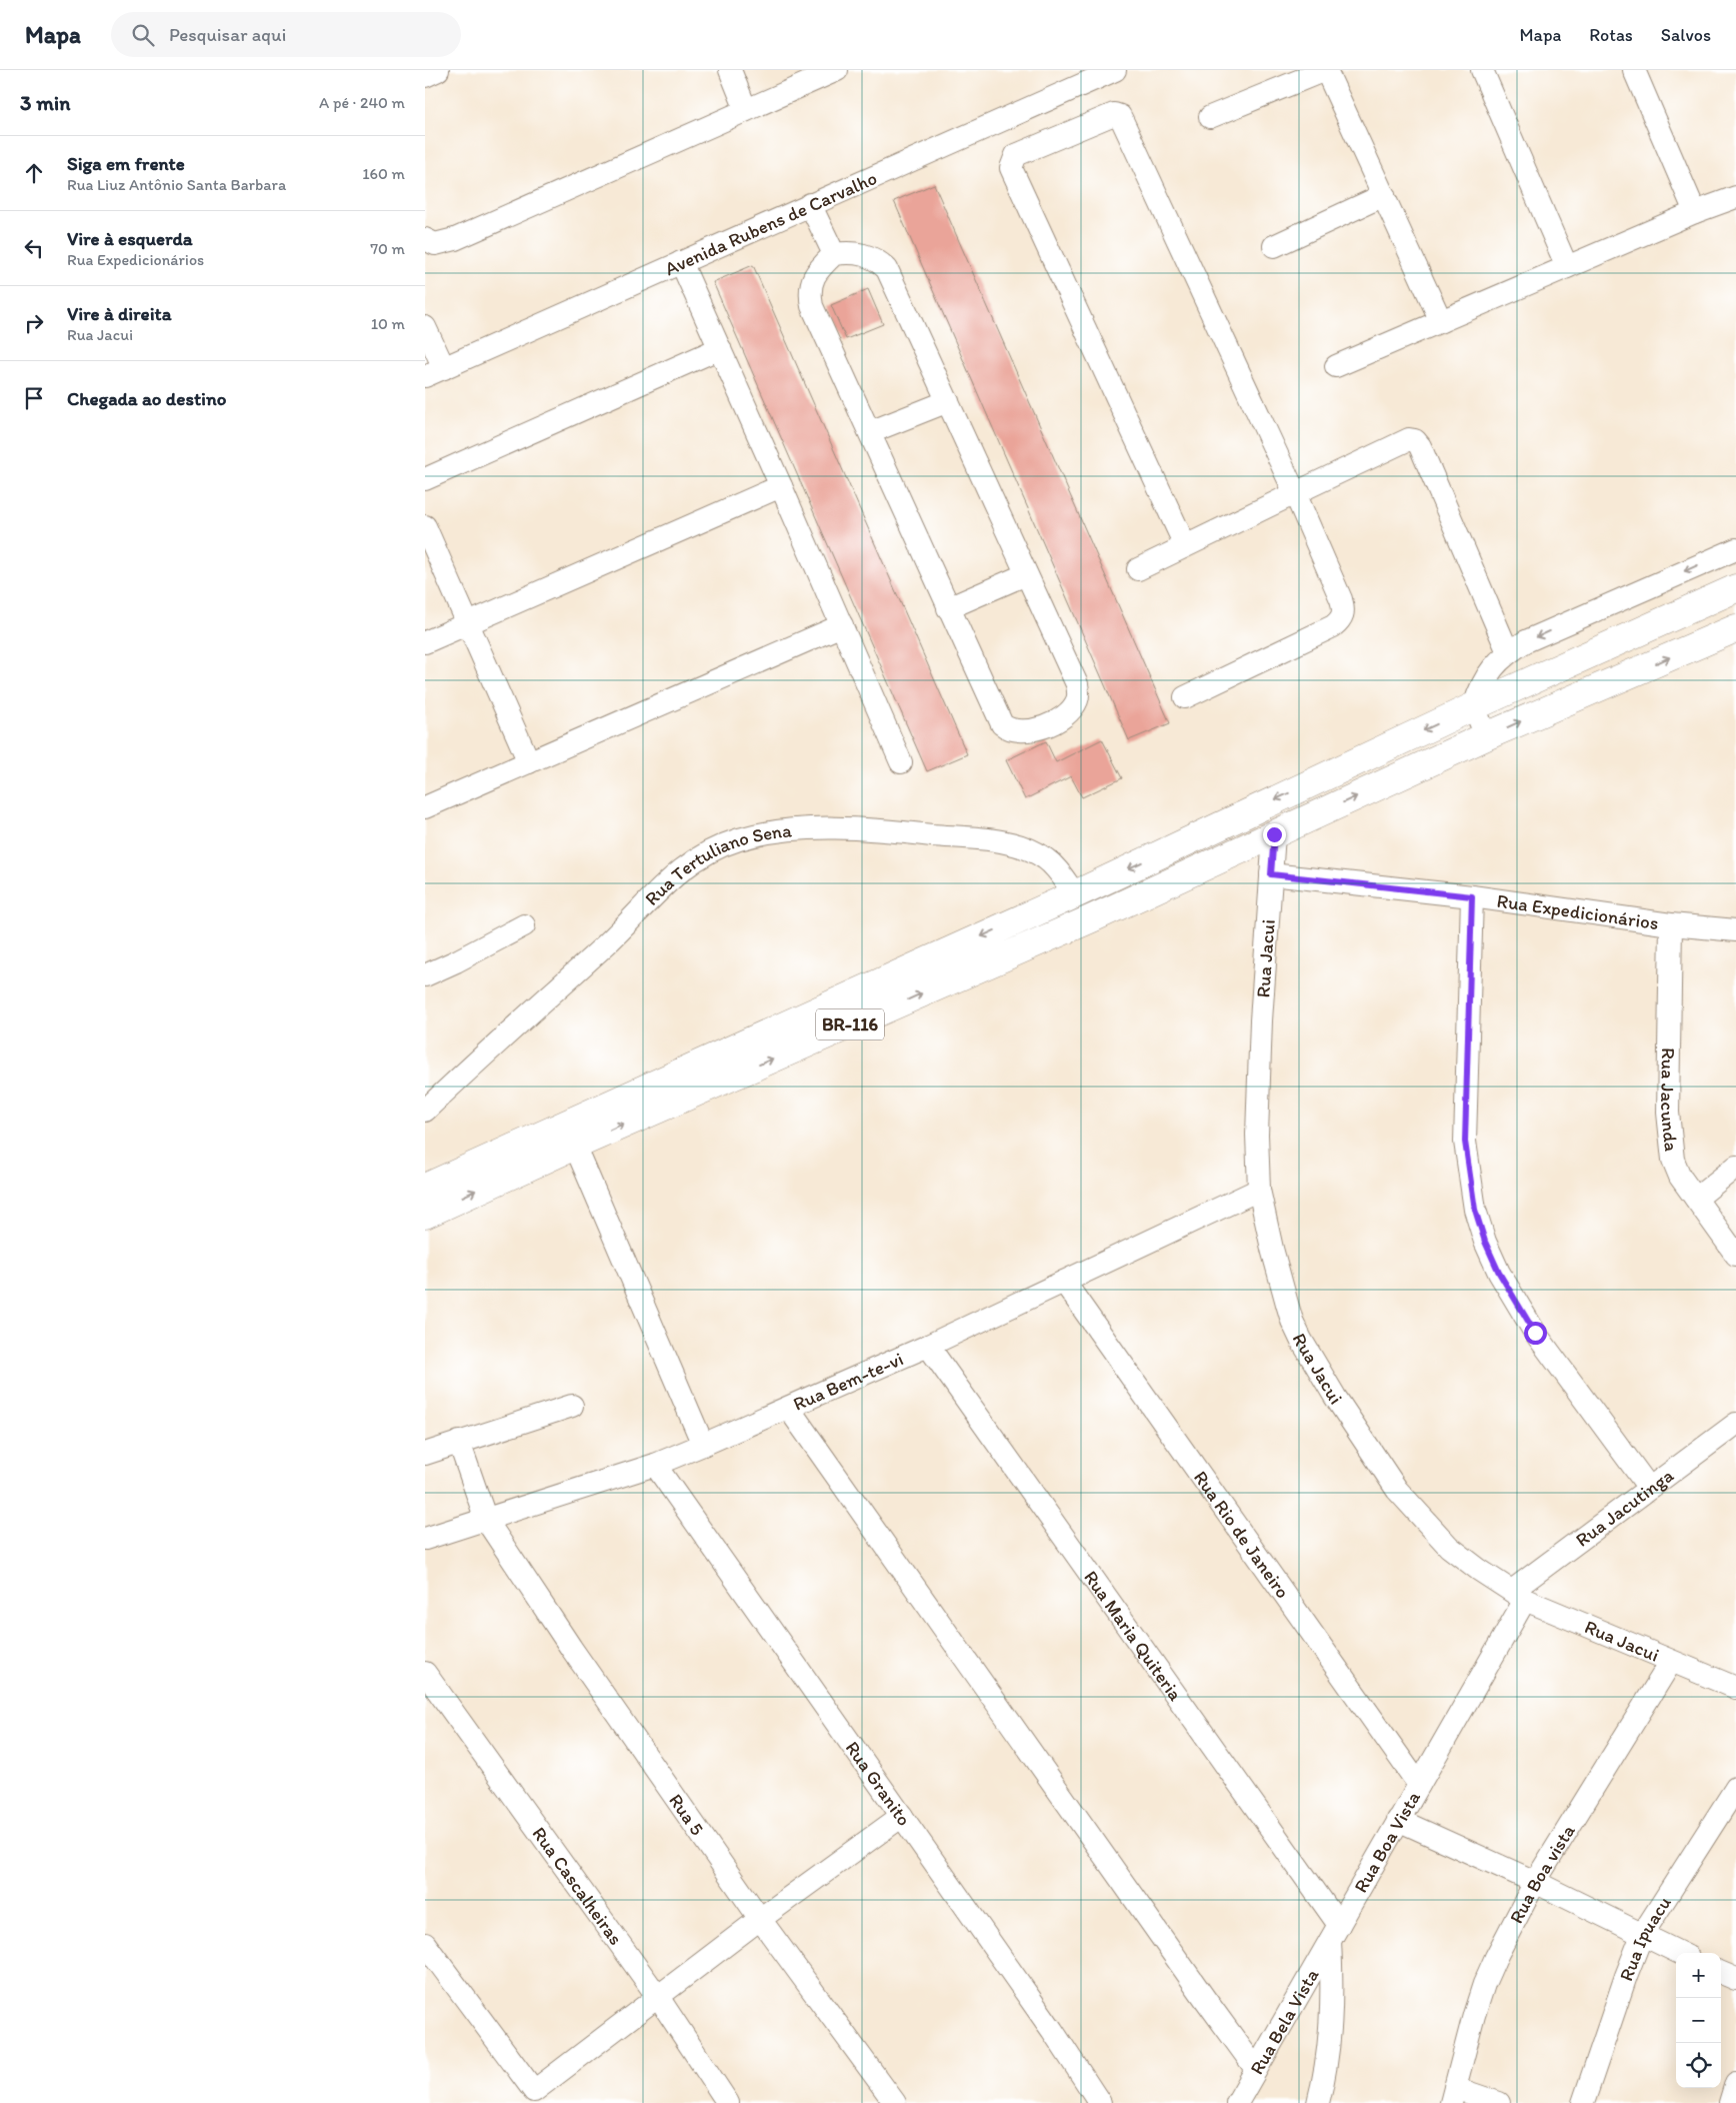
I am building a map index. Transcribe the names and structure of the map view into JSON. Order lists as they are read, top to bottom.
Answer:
{
  "streets": {
    "highway": ["BR-116"],
    "street": [
      "Avenida Rubens de Carvalho",
      "Rua Tertuliano Sena",
      "Rua Expedicionários",
      "Rua Jacui",
      "Rua Jacunda",
      "Rua Bem-te-vi",
      "Rua Jacutinga",
      "Rua Rio de Janeiro",
      "Rua Maria Quiteria",
      "Rua Granito",
      "Rua 5",
      "Rua Boa Vista",
      "Rua Boa vista",
      "Rua Cascalheiras",
      "Rua Ipuacu",
      "Rua Bela Vista"
    ]
  },
  "crossings": [
    ["Rua Expedicionários", "Rua Jacui"],
    ["Rua Expedicionários", "Rua Jacunda"],
    ["Rua Jacui", "BR-116"],
    ["Rua Jacui", "Rua Bem-te-vi"],
    ["Rua Jacui", "Rua Jacutinga"],
    ["Rua Jacui", "Rua Boa Vista"],
    ["Rua Jacui", "Rua Boa vista"],
    ["Rua Bem-te-vi", "Rua Rio de Janeiro"],
    ["Rua Bem-te-vi", "Rua Maria Quiteria"],
    ["Rua Bem-te-vi", "Rua Granito"],
    ["Rua Bem-te-vi", "Rua 5"],
    ["Rua Jacutinga", "Rua Boa Vista"],
    ["Rua Rio de Janeiro", "Rua Boa Vista"],
    ["Rua Maria Quiteria", "Rua Boa Vista"],
    ["Rua Maria Quiteria", "Rua Bela Vista"],
    ["Rua Boa Vista", "Rua Bela Vista"]
  ],
  "page": {
    "header": "Mapa",
    "search": "Pesquisar aqui",
    "nav": ["Mapa", "Rotas", "Salvos"],
    "heading": ["3 min", "A pé · 240 m"],
    "list": [
      ["Siga em frente", "Rua Liuz Antônio Santa Barbara", "160 m"],
      ["Vire à esquerda", "Rua Expedicionários", "70 m"],
      ["Vire à direita", "Rua Jacui", "10 m"],
      "Chegada ao destino"
    ],
    "map_buttons": ["+", "−"]
  }
}
